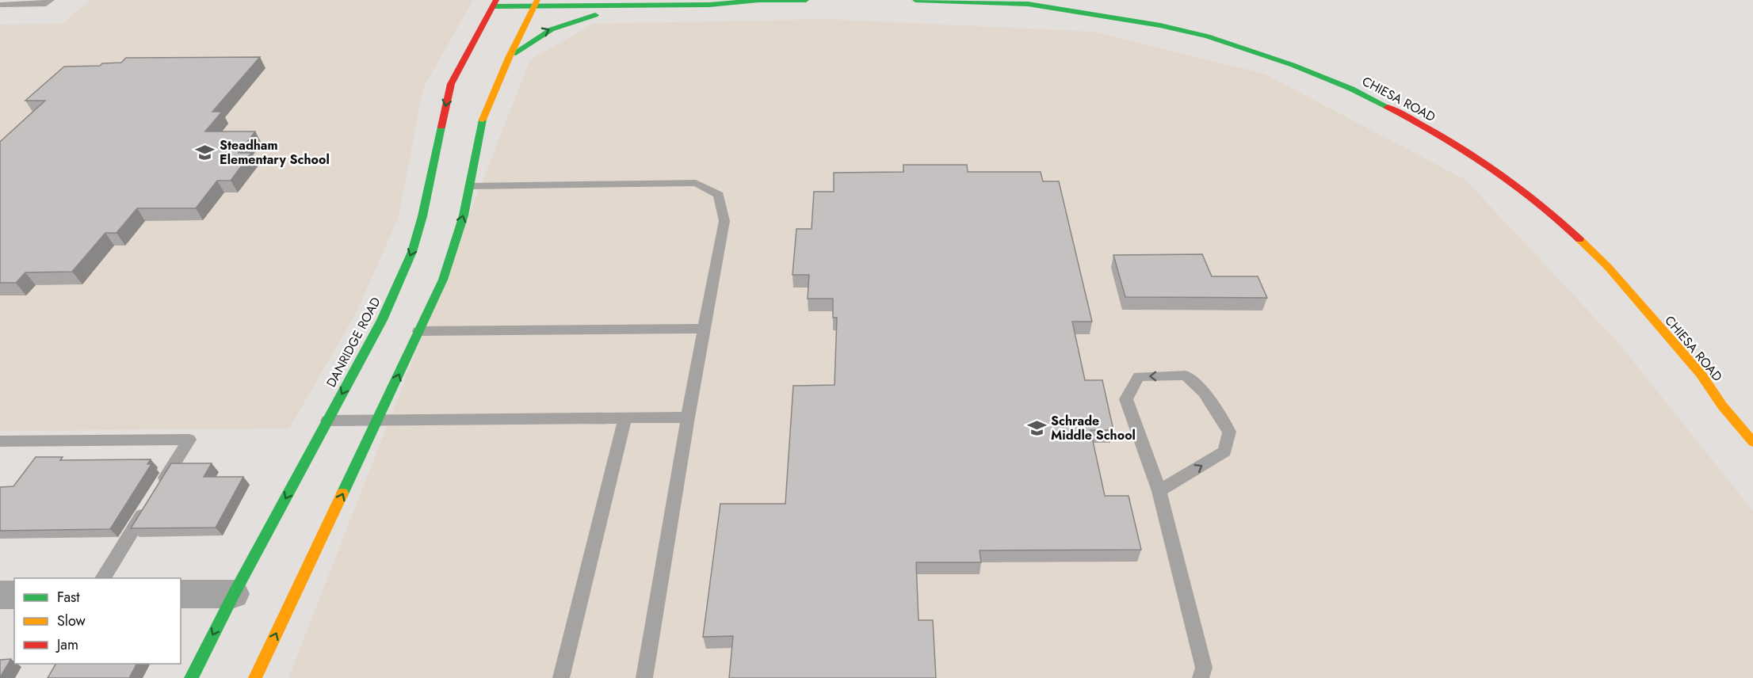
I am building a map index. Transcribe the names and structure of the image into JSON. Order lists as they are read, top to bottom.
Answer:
{
  "streets": {
    "street": ["CHIESA ROAD", "DANRIDGE ROAD"]
  },
  "places": {
    "school or university": ["Steadham Elementary School", "Schrade Middle School"]
  },
  "legend": ["Fast", "Slow", "Jam"]
}
